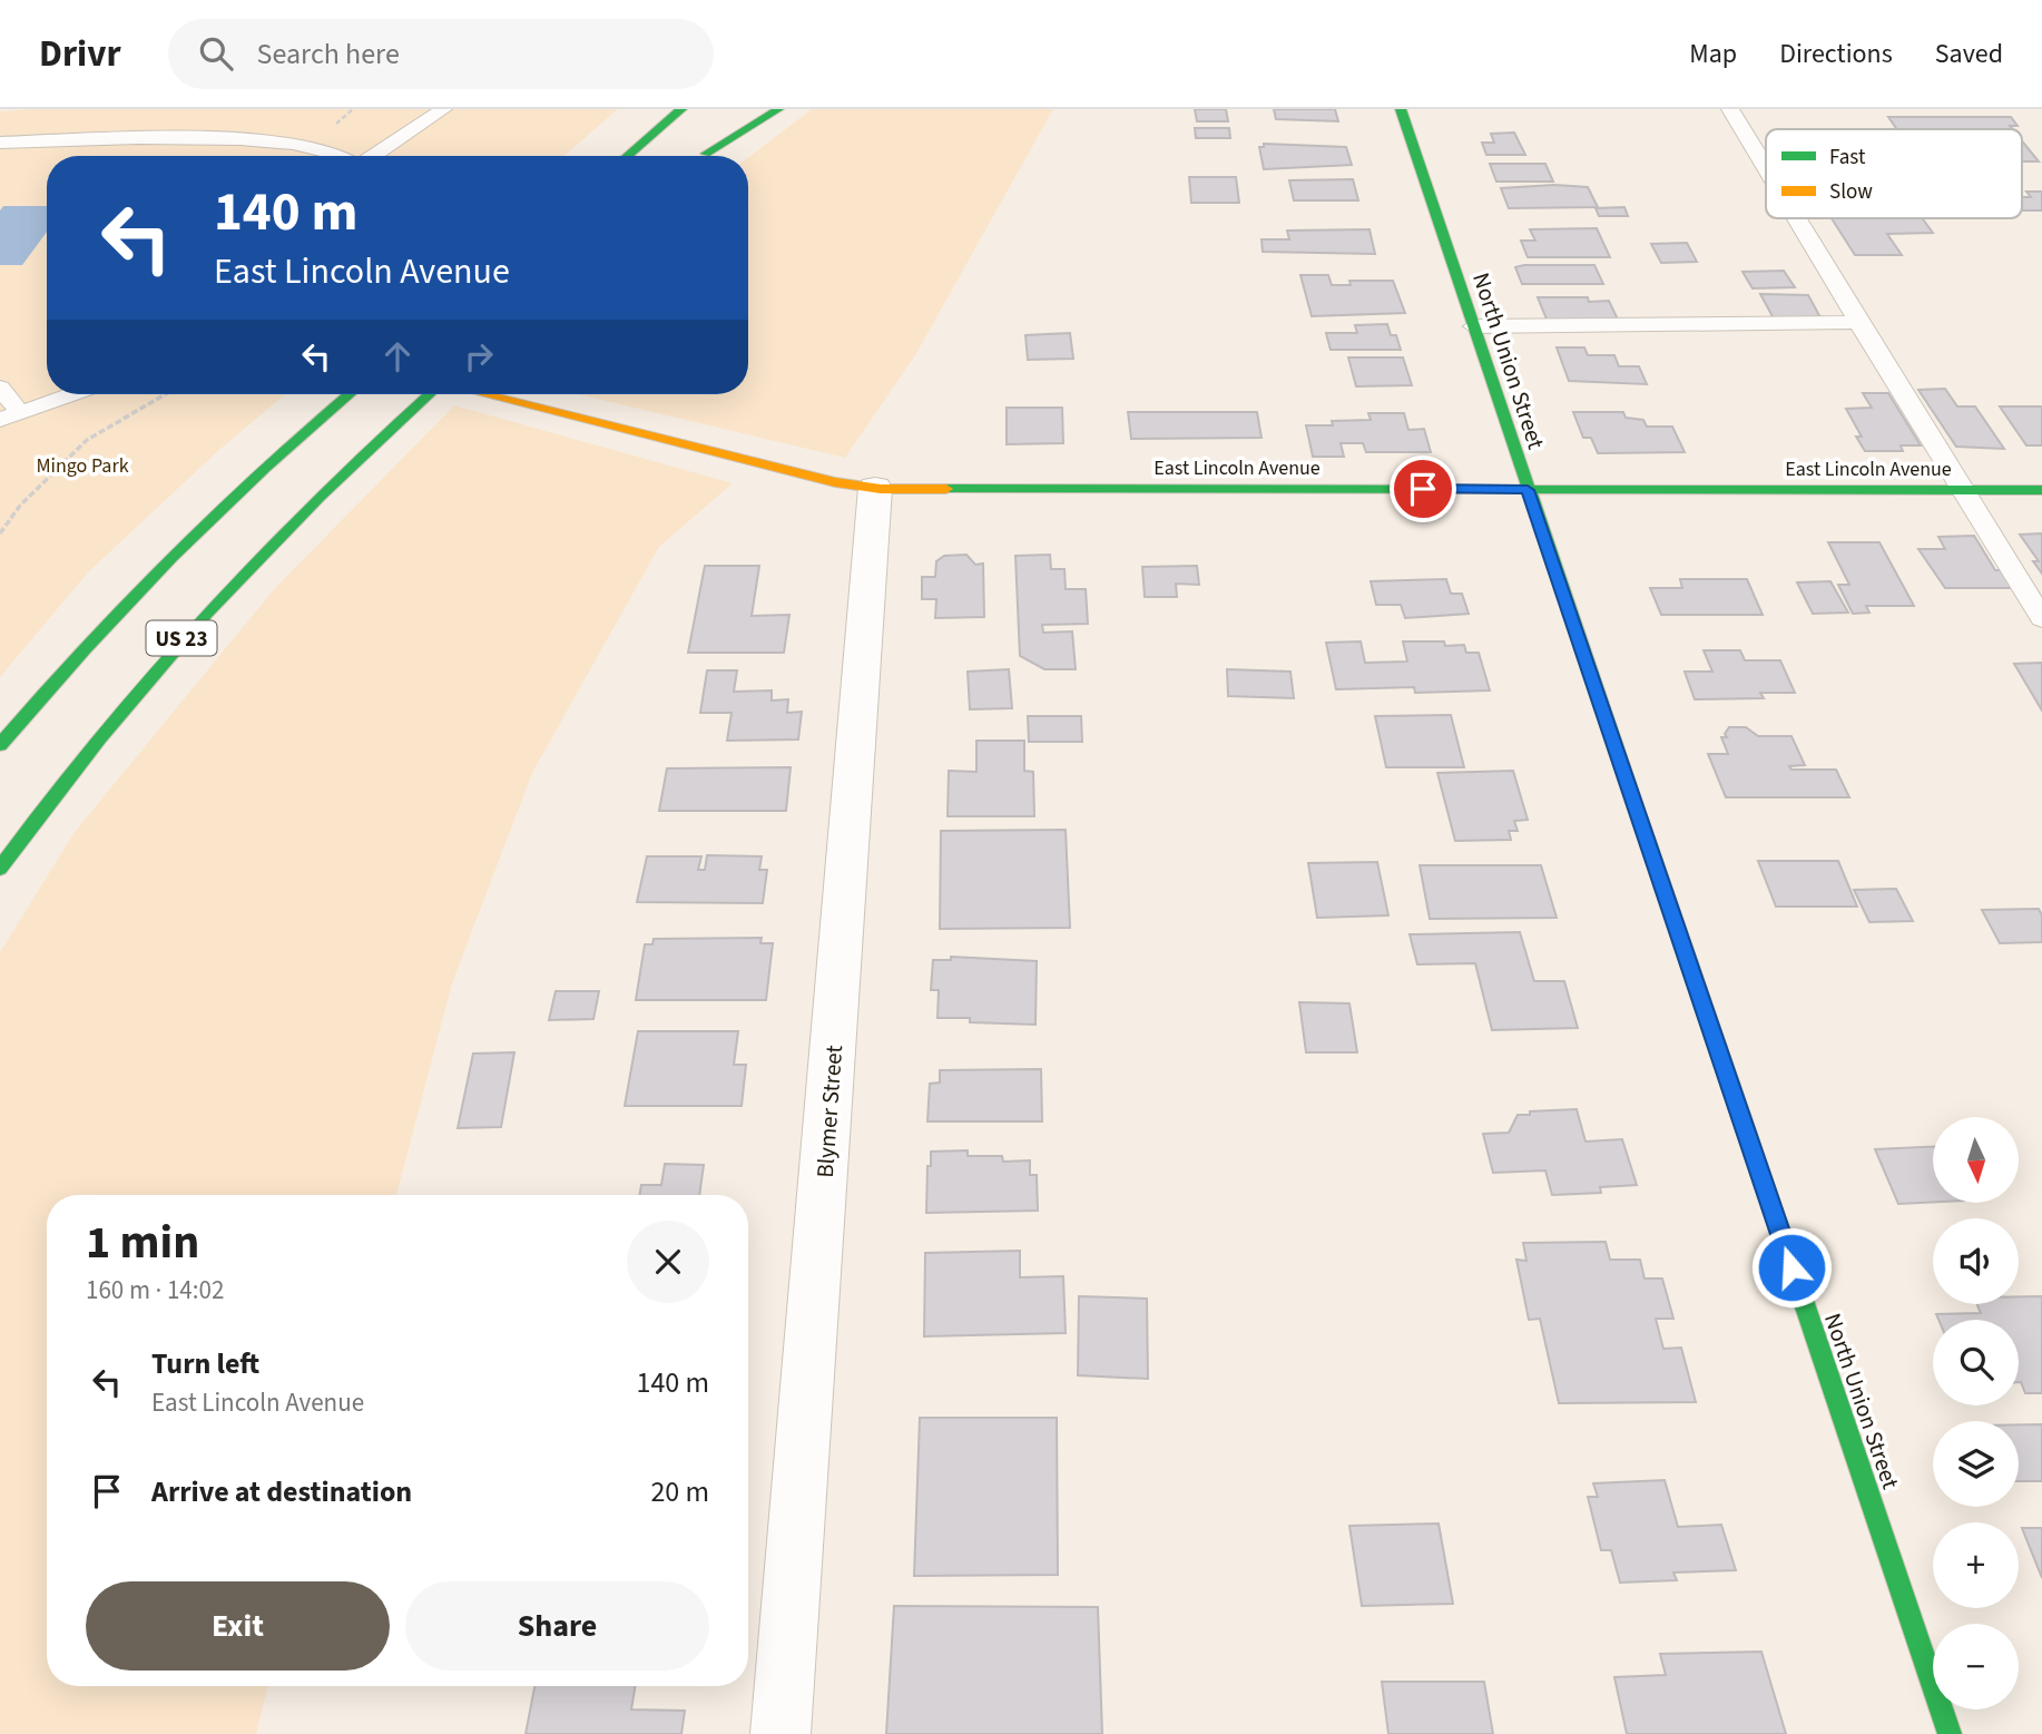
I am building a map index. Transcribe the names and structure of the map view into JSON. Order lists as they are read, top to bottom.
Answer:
{
  "streets": {
    "main road": ["North Union Street", "East Lincoln Avenue", "US 23"],
    "street": ["Blymer Street"]
  },
  "crossings": [
    ["North Union Street", "East Lincoln Avenue"],
    ["East Lincoln Avenue", "Blymer Street"]
  ],
  "parks": ["Mingo Park"],
  "legend": ["Fast", "Slow"],
  "north": "bottom",
  "page": {
    "header": "Drivr",
    "search": "Search here",
    "nav": ["Map", "Directions", "Saved"],
    "turn": ["140 m", "East Lincoln Avenue"],
    "map_buttons": ["+", "−"],
    "heading": ["1 min", "160 m · 14:02"],
    "list": [
      {
        "name": "Turn left",
        "note": "East Lincoln Avenue",
        "value": "140 m"
      },
      {
        "name": "Arrive at destination",
        "value": "20 m"
      }
    ],
    "buttons": ["Exit", "Share"]
  }
}
